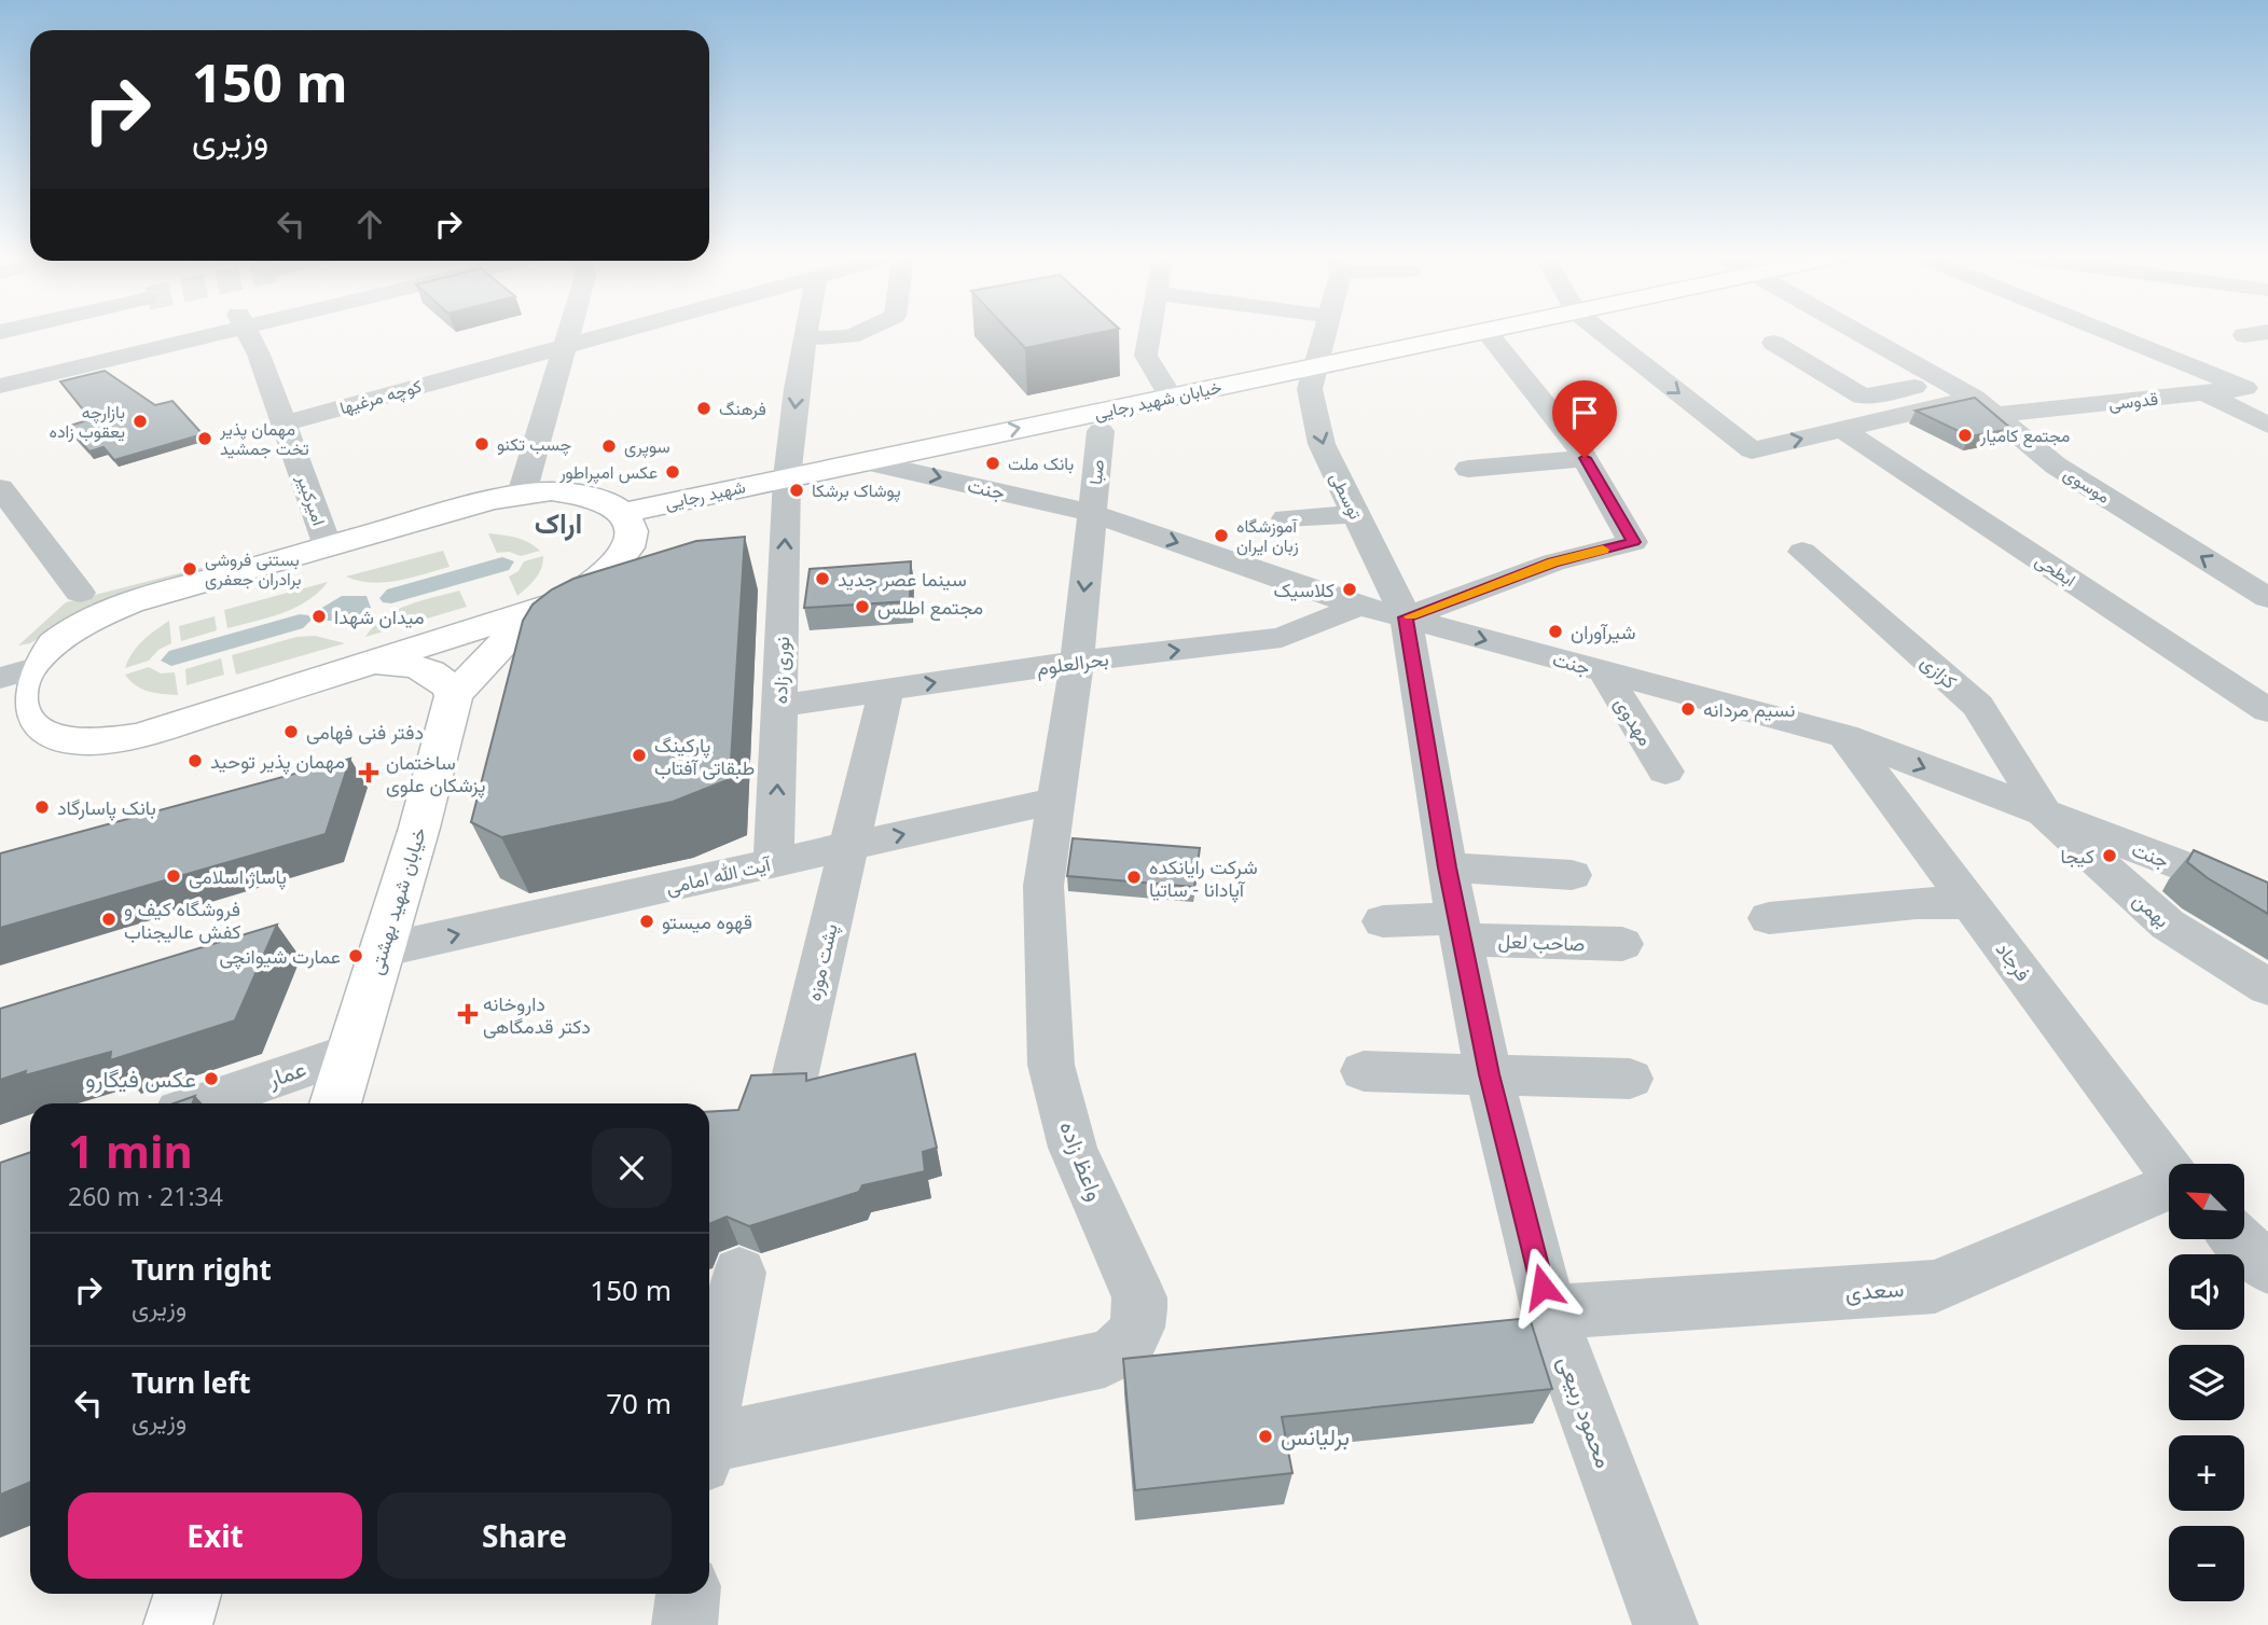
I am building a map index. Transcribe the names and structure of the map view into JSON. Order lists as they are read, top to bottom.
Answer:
{
  "streets": {
    "main road": ["خیابان شهید رجایی", "شهید رجایی", "خیابان شهید بهشتی"],
    "street": [
      "کوچه مرغیها",
      "قدوسی",
      "صبا",
      "موسوی",
      "جنت",
      "توسطی",
      "امیرکبیر",
      "ابطحی",
      "بحرالعلوم",
      "نوری زاده",
      "کزازی",
      "مهدوی",
      "آیت الله امامی",
      "بهمن",
      "صاحب لعل",
      "فرجاد",
      "پشت موزه",
      "عمار",
      "واعظ زاده",
      "سعدی",
      "محمود ربیعی"
    ]
  },
  "crossings": [
    ["کوچه مرغیها", "امیرکبیر"],
    ["خیابان شهید رجایی", "جنت"],
    ["خیابان شهید رجایی", "شهید رجایی"],
    ["خیابان شهید رجایی", "توسطی"],
    ["خیابان شهید رجایی", "نوری زاده"],
    ["قدوسی", "موسوی"],
    ["صبا", "جنت"],
    ["صبا", "واعظ زاده"],
    ["جنت", "توسطی"],
    ["جنت", "بحرالعلوم"],
    ["جنت", "کزازی"],
    ["جنت", "مهدوی"],
    ["جنت", "بهمن"],
    ["جنت", "فرجاد"],
    ["جنت", "واعظ زاده"],
    ["جنت", "محمود ربیعی"],
    ["شهید رجایی", "نوری زاده"],
    ["توسطی", "بحرالعلوم"],
    ["توسطی", "محمود ربیعی"],
    ["بحرالعلوم", "نوری زاده"],
    ["بحرالعلوم", "پشت موزه"],
    ["بحرالعلوم", "واعظ زاده"],
    ["بحرالعلوم", "محمود ربیعی"],
    ["نوری زاده", "آیت الله امامی"],
    ["کزازی", "بهمن"],
    ["آیت الله امامی", "خیابان شهید بهشتی"],
    ["آیت الله امامی", "پشت موزه"],
    ["آیت الله امامی", "واعظ زاده"],
    ["خیابان شهید بهشتی", "عمار"],
    ["صاحب لعل", "محمود ربیعی"],
    ["سعدی", "محمود ربیعی"]
  ],
  "one_way": ["خیابان شهید رجایی", "بحرالعلوم", "آیت الله امامی"],
  "districts": ["اراک"],
  "places": {
    "other": [
      "فرهنگ",
      "بازارچه یعقوب زاده",
      "مجتمع کامیار",
      "مهمان پذیر تخت جمشید",
      "چسب تکنو",
      "سوپری",
      "بانک ملت",
      "عکس امپراطور",
      "پوشاک برشکا",
      "آموزشگاه زبان ایران",
      "بستنی فروشی برادران جعفری",
      "سینما عصر جدید",
      "کلاسیک",
      "مجتمع اطلس",
      "میدان شهدا",
      "شیرآوران",
      "نسیم مردانه",
      "دفتر فنی فهامی",
      "پارکینگ طبقاتی آفتاب",
      "مهمان پذیر توحید",
      "بانک پاسارگاد",
      "کیجا",
      "پاساژ اسلامی",
      "شرکت رایانکده آپادانا - ساتیا",
      "فروشگاه کیف و کفش عالیجناب",
      "قهوه میستو",
      "عمارت شیوانچی",
      "عکس فیگارو",
      "برلیانس"
    ],
    "health": ["ساختمان پزشکان علوی", "داروخانه دکتر قدمگاهی"]
  },
  "north": "top left",
  "page": {
    "turn": ["150 m", "وزیری"],
    "heading": ["1 min", "260 m · 21:34"],
    "map_buttons": ["+", "−"],
    "list": [
      {
        "name": "Turn right",
        "note": "وزیری",
        "value": "150 m"
      },
      {
        "name": "Turn left",
        "note": "وزیری",
        "value": "70 m"
      }
    ],
    "buttons": ["Exit", "Share"]
  }
}
